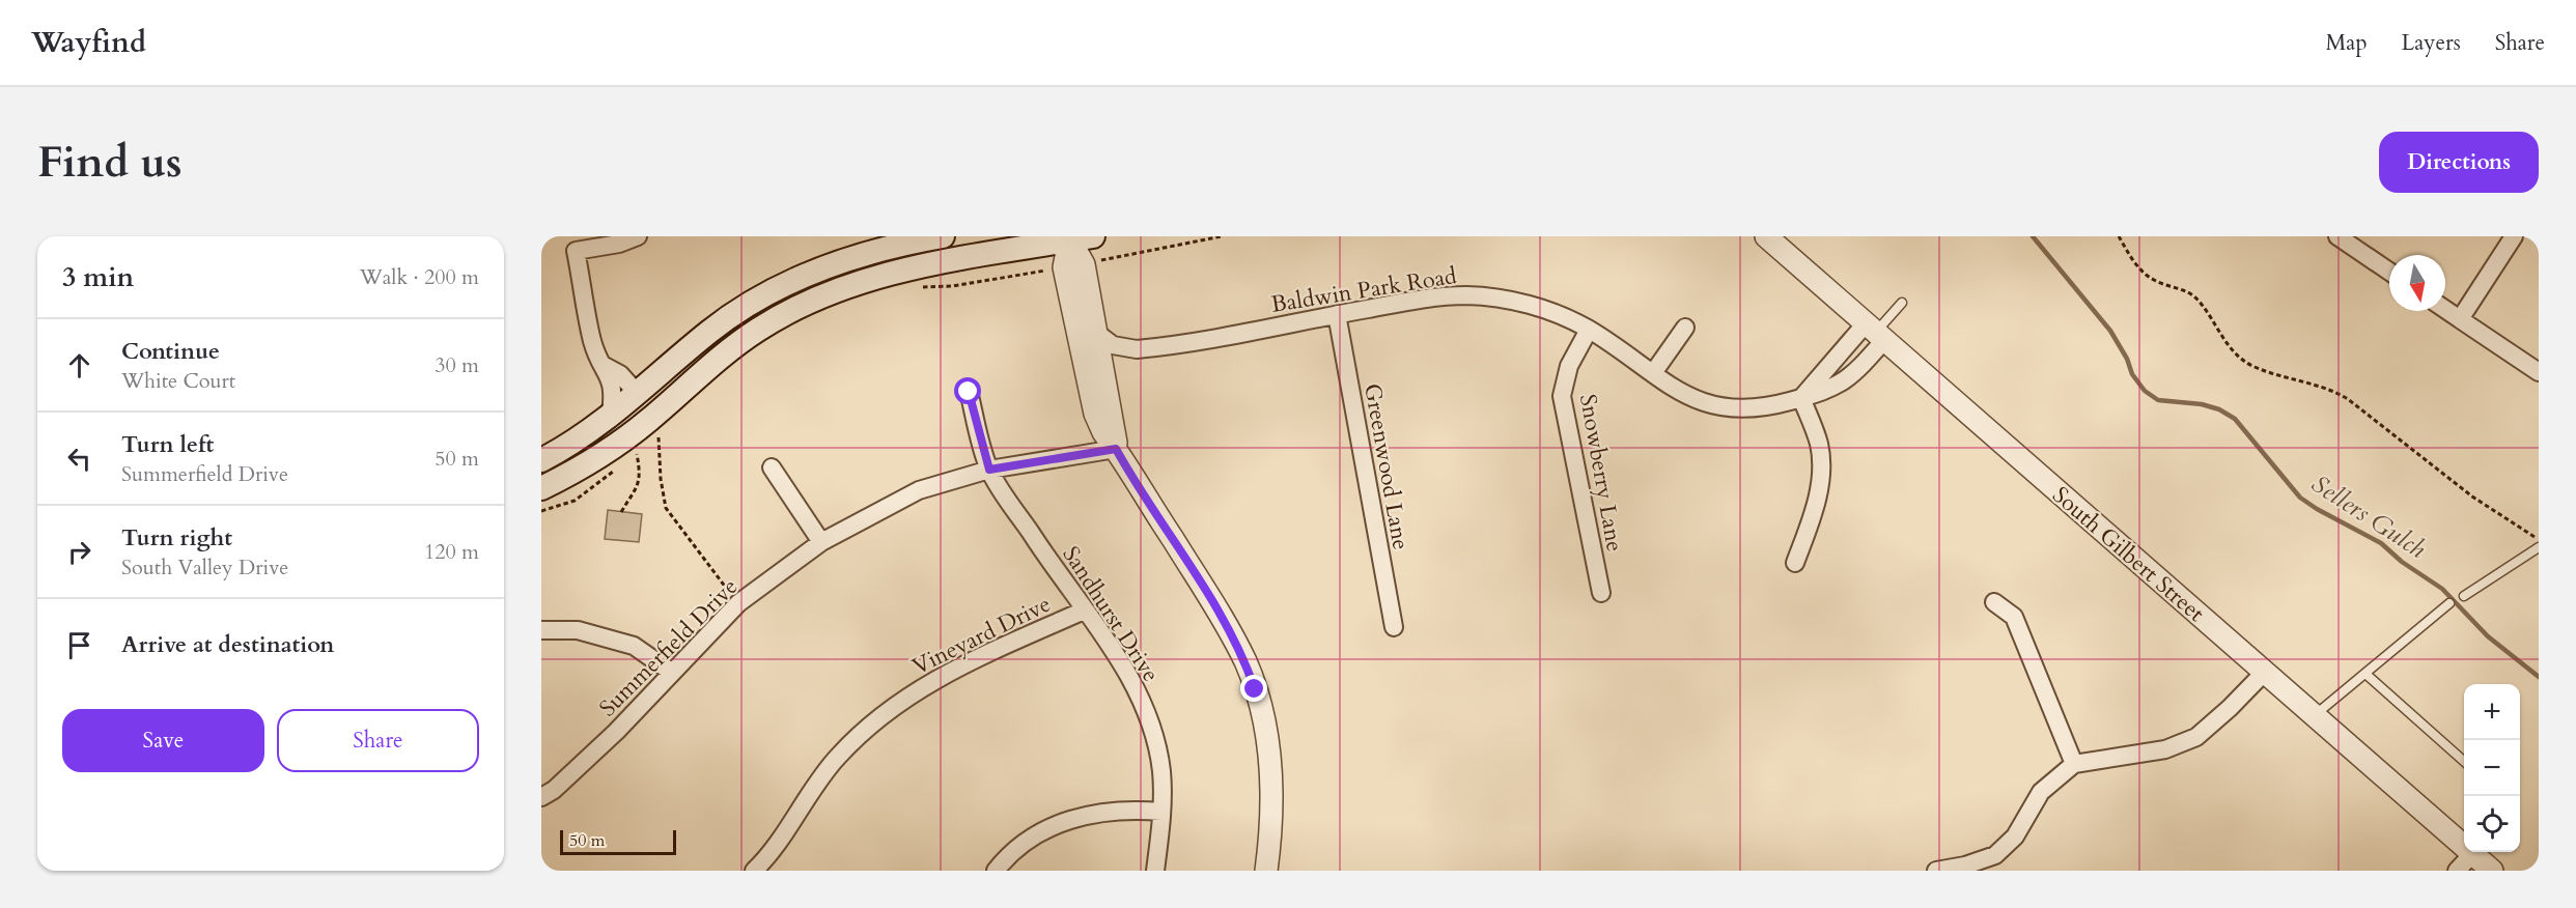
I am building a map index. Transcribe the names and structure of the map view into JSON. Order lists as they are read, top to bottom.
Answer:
{
  "streets": {
    "street": [
      "Baldwin Park Road",
      "Greenwood Lane",
      "Snowberry Lane",
      "South Gilbert Street",
      "Sandhurst Drive",
      "Vineyard Drive",
      "Summerfield Drive"
    ]
  },
  "crossings": [
    ["Baldwin Park Road", "Greenwood Lane"],
    ["Baldwin Park Road", "Snowberry Lane"],
    ["Baldwin Park Road", "South Gilbert Street"],
    ["Sandhurst Drive", "Vineyard Drive"],
    ["Sandhurst Drive", "Summerfield Drive"]
  ],
  "water": ["Sellers Gulch"],
  "scale_bar": "50 m",
  "north": "bottom",
  "page": {
    "header": "Wayfind",
    "nav": ["Map", "Layers", "Share"],
    "buttons": [
      "Directions",
      ["Save", "Share"]
    ],
    "title": "Find us",
    "heading": ["3 min", "Walk · 200 m"],
    "list": [
      ["Continue", "White Court", "30 m"],
      ["Turn left", "Summerfield Drive", "50 m"],
      ["Turn right", "South Valley Drive", "120 m"],
      "Arrive at destination"
    ],
    "map_buttons": ["+", "−"],
    "scale": "50 m"
  }
}
